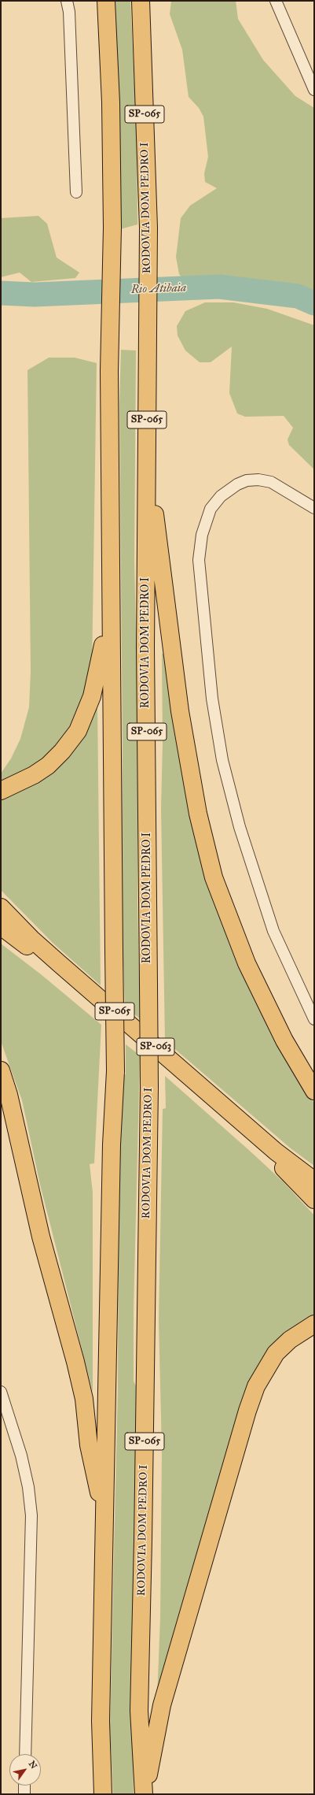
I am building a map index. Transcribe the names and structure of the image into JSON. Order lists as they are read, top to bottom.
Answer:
{
  "streets": {
    "highway": ["SP-065", "RODOVIA DOM PEDRO I", "SP-063"]
  },
  "water": ["Rio Atibaia"],
  "north": "top right"
}
